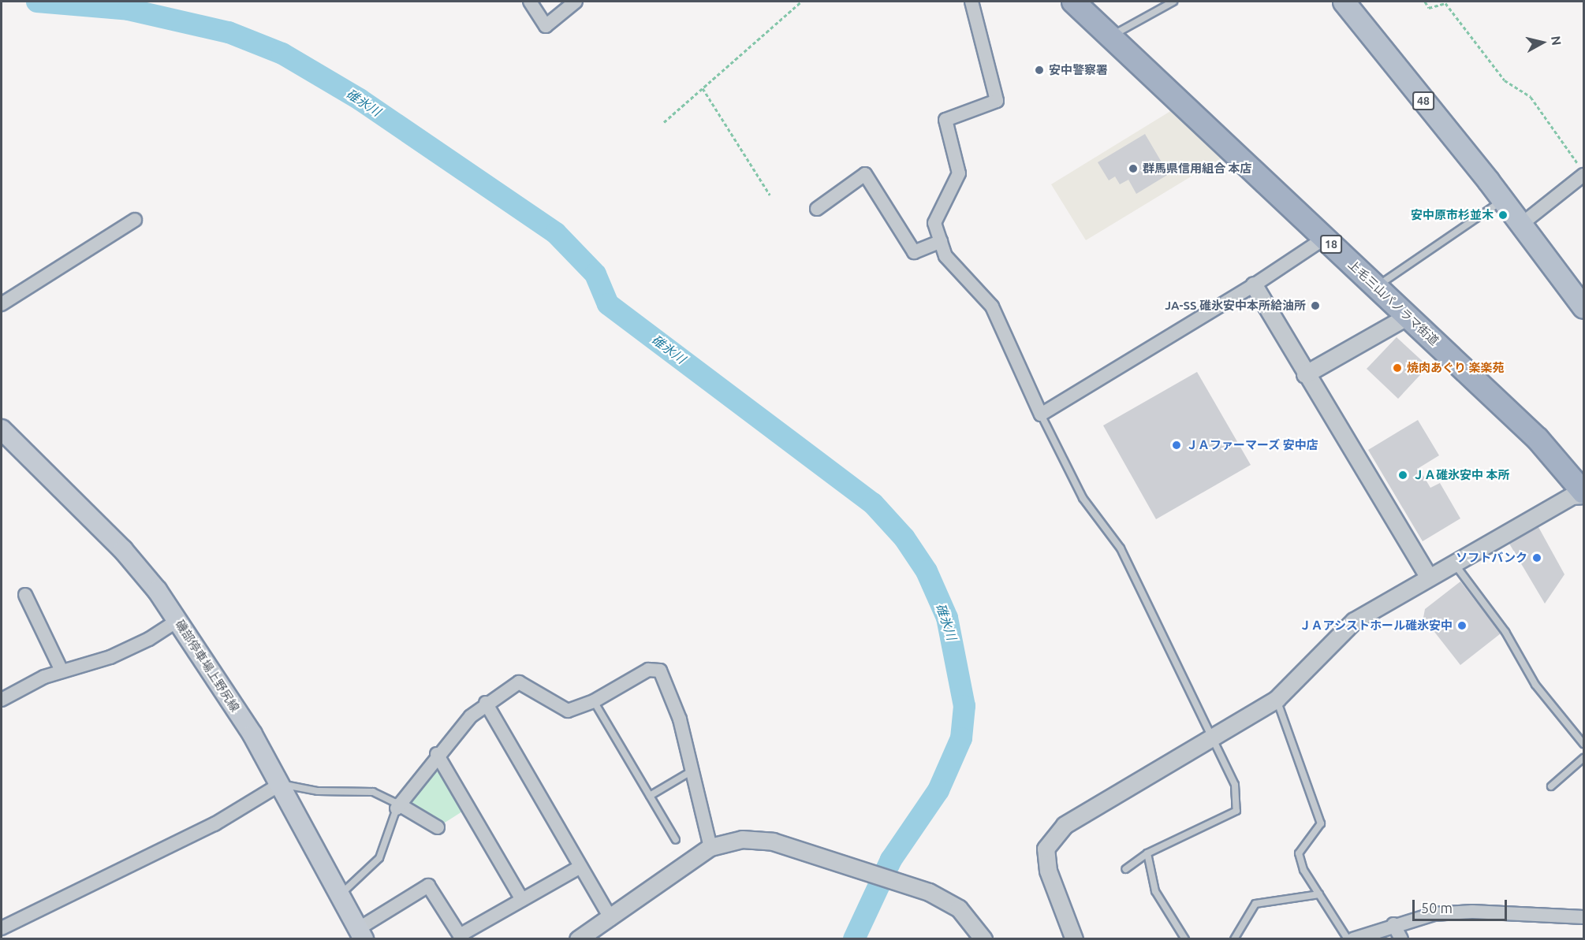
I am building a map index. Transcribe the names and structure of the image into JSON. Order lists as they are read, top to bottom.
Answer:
{
  "streets": {
    "highway": ["18", "上毛三山パノラマ街道"],
    "main road": ["48", "磯部停車場上野尻線"]
  },
  "water": ["碓氷川"],
  "places": [
    "安中警察署",
    "群馬県信用組合 本店",
    "安中原市杉並木",
    "JA-SS 碓氷安中本所給油所",
    "焼肉あぐり 楽楽苑",
    "ＪＡファーマーズ 安中店",
    "ＪＡ碓氷安中 本所",
    "ソフトバンク",
    "ＪＡアシストホール碓氷安中"
  ],
  "scale_bar": "50 m",
  "north": "right"
}
